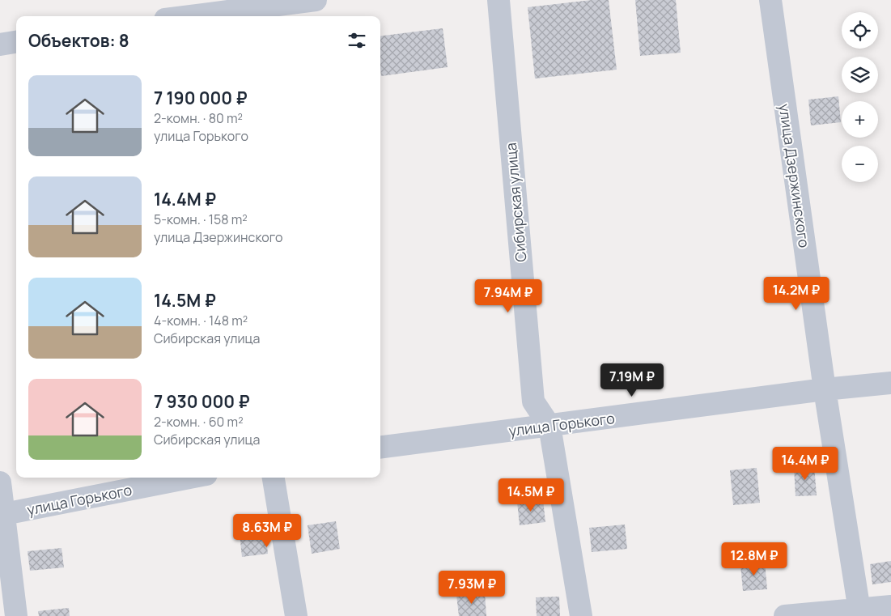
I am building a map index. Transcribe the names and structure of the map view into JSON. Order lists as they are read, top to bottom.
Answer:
{
  "streets": {
    "street": ["улица Дзержинского", "Сибирская улица", "улица Горького"]
  },
  "crossings": [
    ["улица Дзержинского", "улица Горького"],
    ["Сибирская улица", "улица Горького"]
  ],
  "page": {
    "map_buttons": ["+", "−"],
    "heading": "Объектов: 8",
    "list": [
      {
        "name": "7 190 000 ₽",
        "note": "2-комн. · 80 m² · улица Горького"
      },
      {
        "name": "14.4M ₽",
        "note": "5-комн. · 158 m² · улица Дзержинского"
      },
      {
        "name": "14.5M ₽",
        "note": "4-комн. · 148 m² · Сибирская улица"
      },
      {
        "name": "7 930 000 ₽",
        "note": "2-комн. · 60 m² · Сибирская улица"
      }
    ],
    "price": [
      "14.2M ₽",
      "7.94M ₽",
      "7.19M ₽",
      "14.4M ₽",
      "14.5M ₽",
      "8.63M ₽",
      "12.8M ₽",
      "7.93M ₽"
    ]
  }
}
